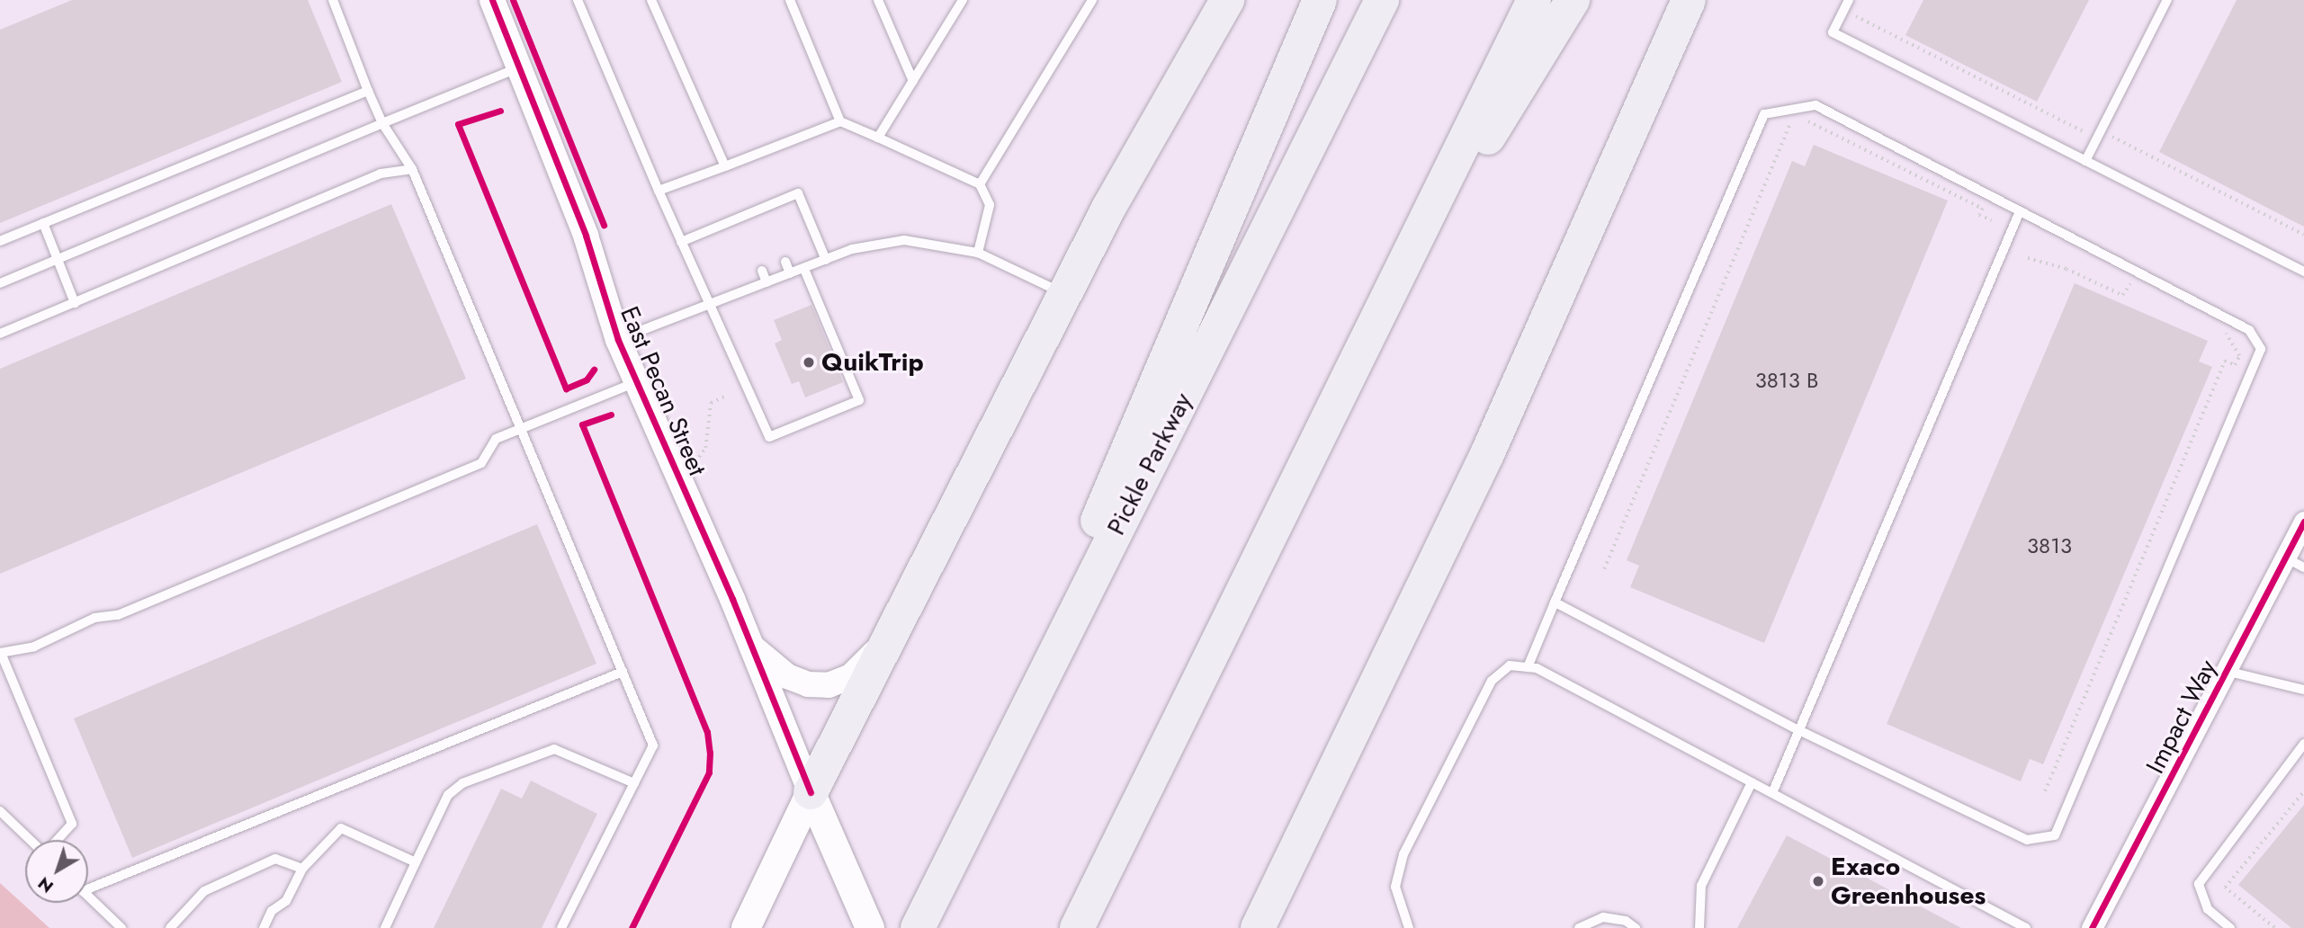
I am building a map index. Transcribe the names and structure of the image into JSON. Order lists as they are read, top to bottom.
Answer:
{
  "streets": {
    "highway": ["Pickle Parkway"],
    "street": ["East Pecan Street", "Impact Way"]
  },
  "places": ["QuikTrip", "Exaco Greenhouses"],
  "house_numbers": ["3813 B", "3813"],
  "north": "bottom left"
}
